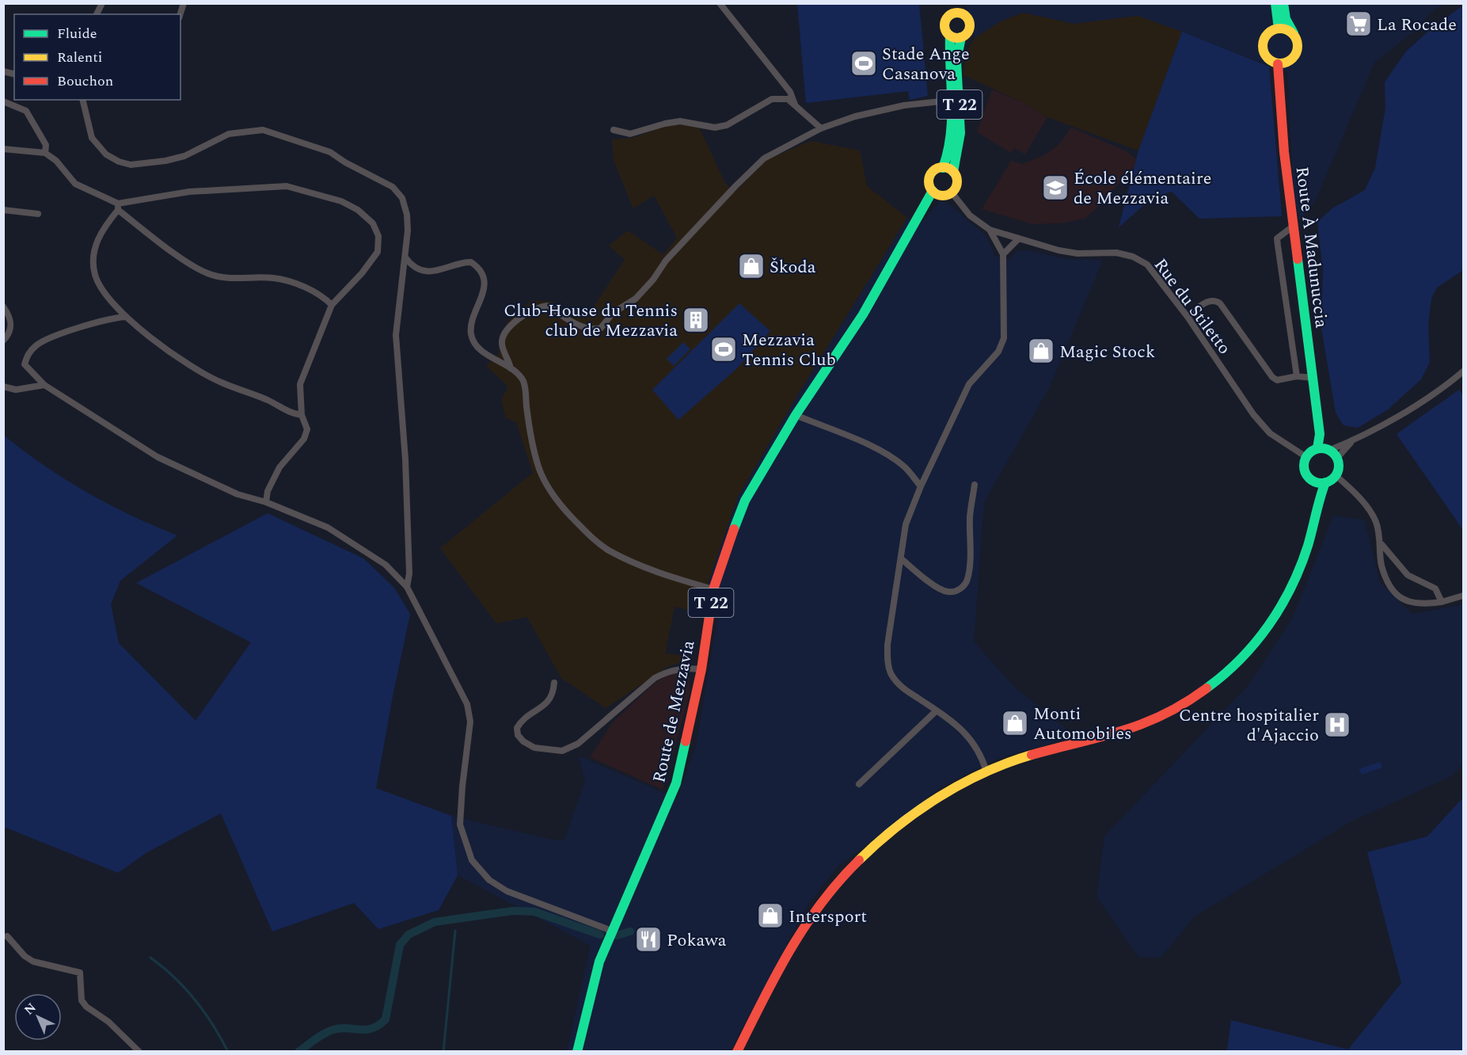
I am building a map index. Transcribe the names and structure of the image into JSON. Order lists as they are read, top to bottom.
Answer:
{
  "streets": {
    "main road": ["T 22", "Route À Madunuccia", "Route de Mezzavia"],
    "street": ["Rue du Stiletto"]
  },
  "crossings": [
    ["T 22", "Rue du Stiletto"],
    ["T 22", "Route de Mezzavia"],
    ["Route À Madunuccia", "Rue du Stiletto"],
    ["Rue du Stiletto", "Route de Mezzavia"]
  ],
  "places": {
    "supermarket": ["La Rocade"],
    "sports": ["Stade Ange Casanova", "Mezzavia Tennis Club"],
    "school or university": ["École élémentaire de Mezzavia"],
    "shop": [
      "Škoda",
      "Magic Stock",
      "Monti Automobiles",
      "Intersport"
    ],
    "building": ["Club-House du Tennis club de Mezzavia"],
    "hospital": ["Centre hospitalier d'Ajaccio"],
    "restaurant": ["Pokawa"]
  },
  "legend": ["Fluide", "Ralenti", "Bouchon"],
  "north": "top left"
}
